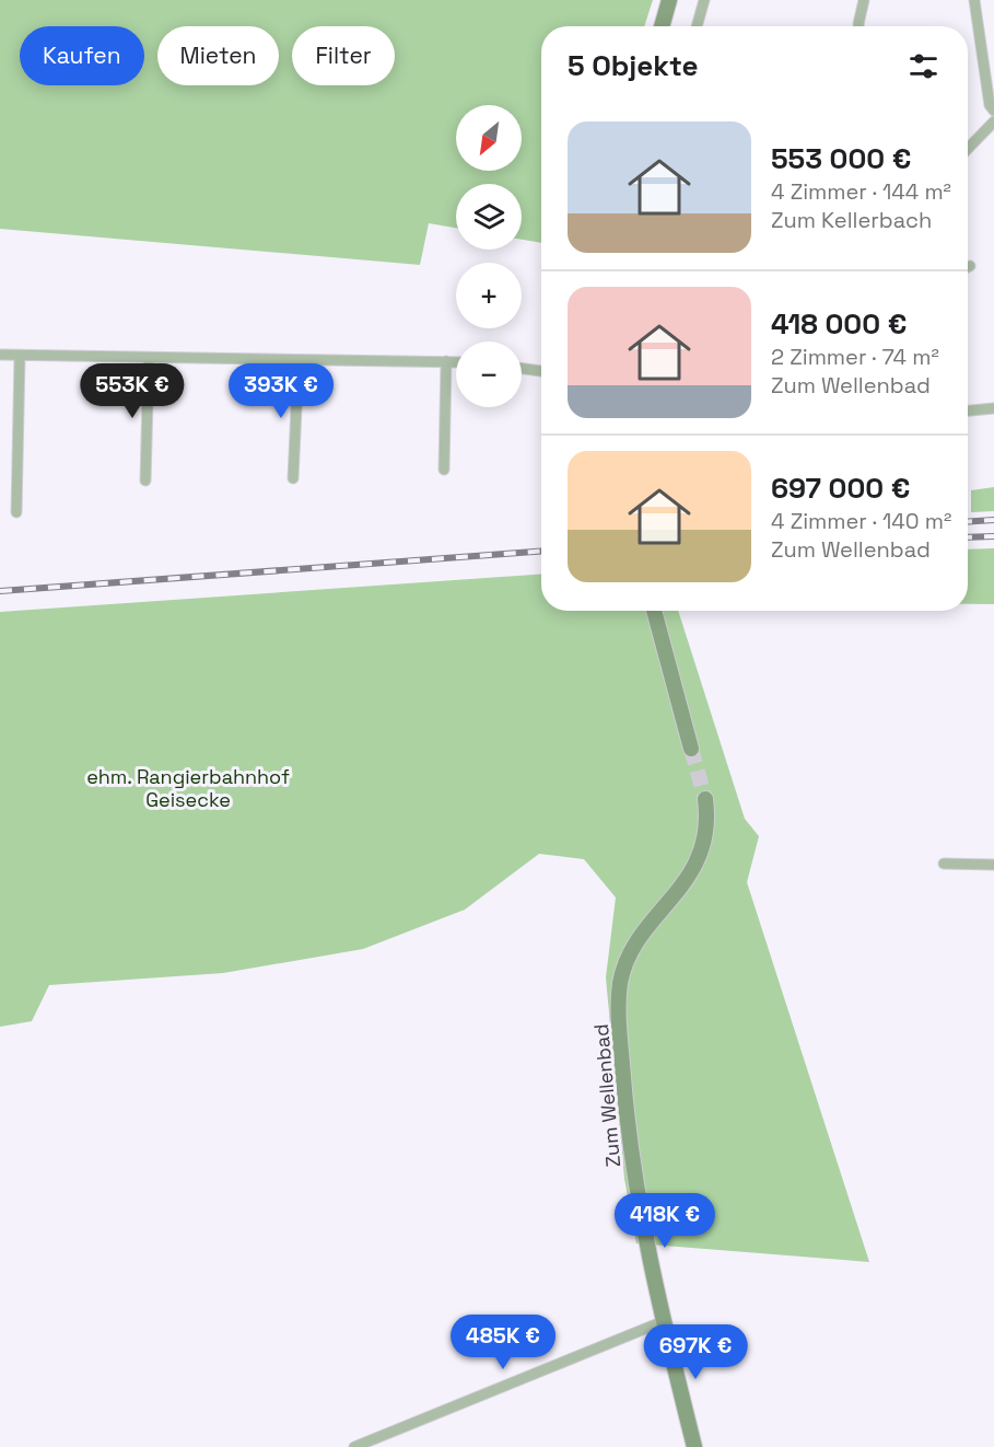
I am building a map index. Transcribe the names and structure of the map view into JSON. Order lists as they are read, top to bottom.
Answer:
{
  "streets": {
    "main road": ["Zum Wellenbad"]
  },
  "parks": ["ehm. Rangierbahnhof Geisecke"],
  "north": "bottom left",
  "page": {
    "chip": ["Kaufen", "Mieten", "Filter"],
    "heading": "5 Objekte",
    "map_buttons": ["+", "−"],
    "list": [
      {
        "name": "553 000 €",
        "note": "4 Zimmer · 144 m² · Zum Kellerbach"
      },
      {
        "name": "418 000 €",
        "note": "2 Zimmer · 74 m² · Zum Wellenbad"
      },
      {
        "name": "697 000 €",
        "note": "4 Zimmer · 140 m² · Zum Wellenbad"
      }
    ],
    "price": [
      "553K €",
      "393K €",
      "418K €",
      "485K €",
      "697K €"
    ]
  }
}
